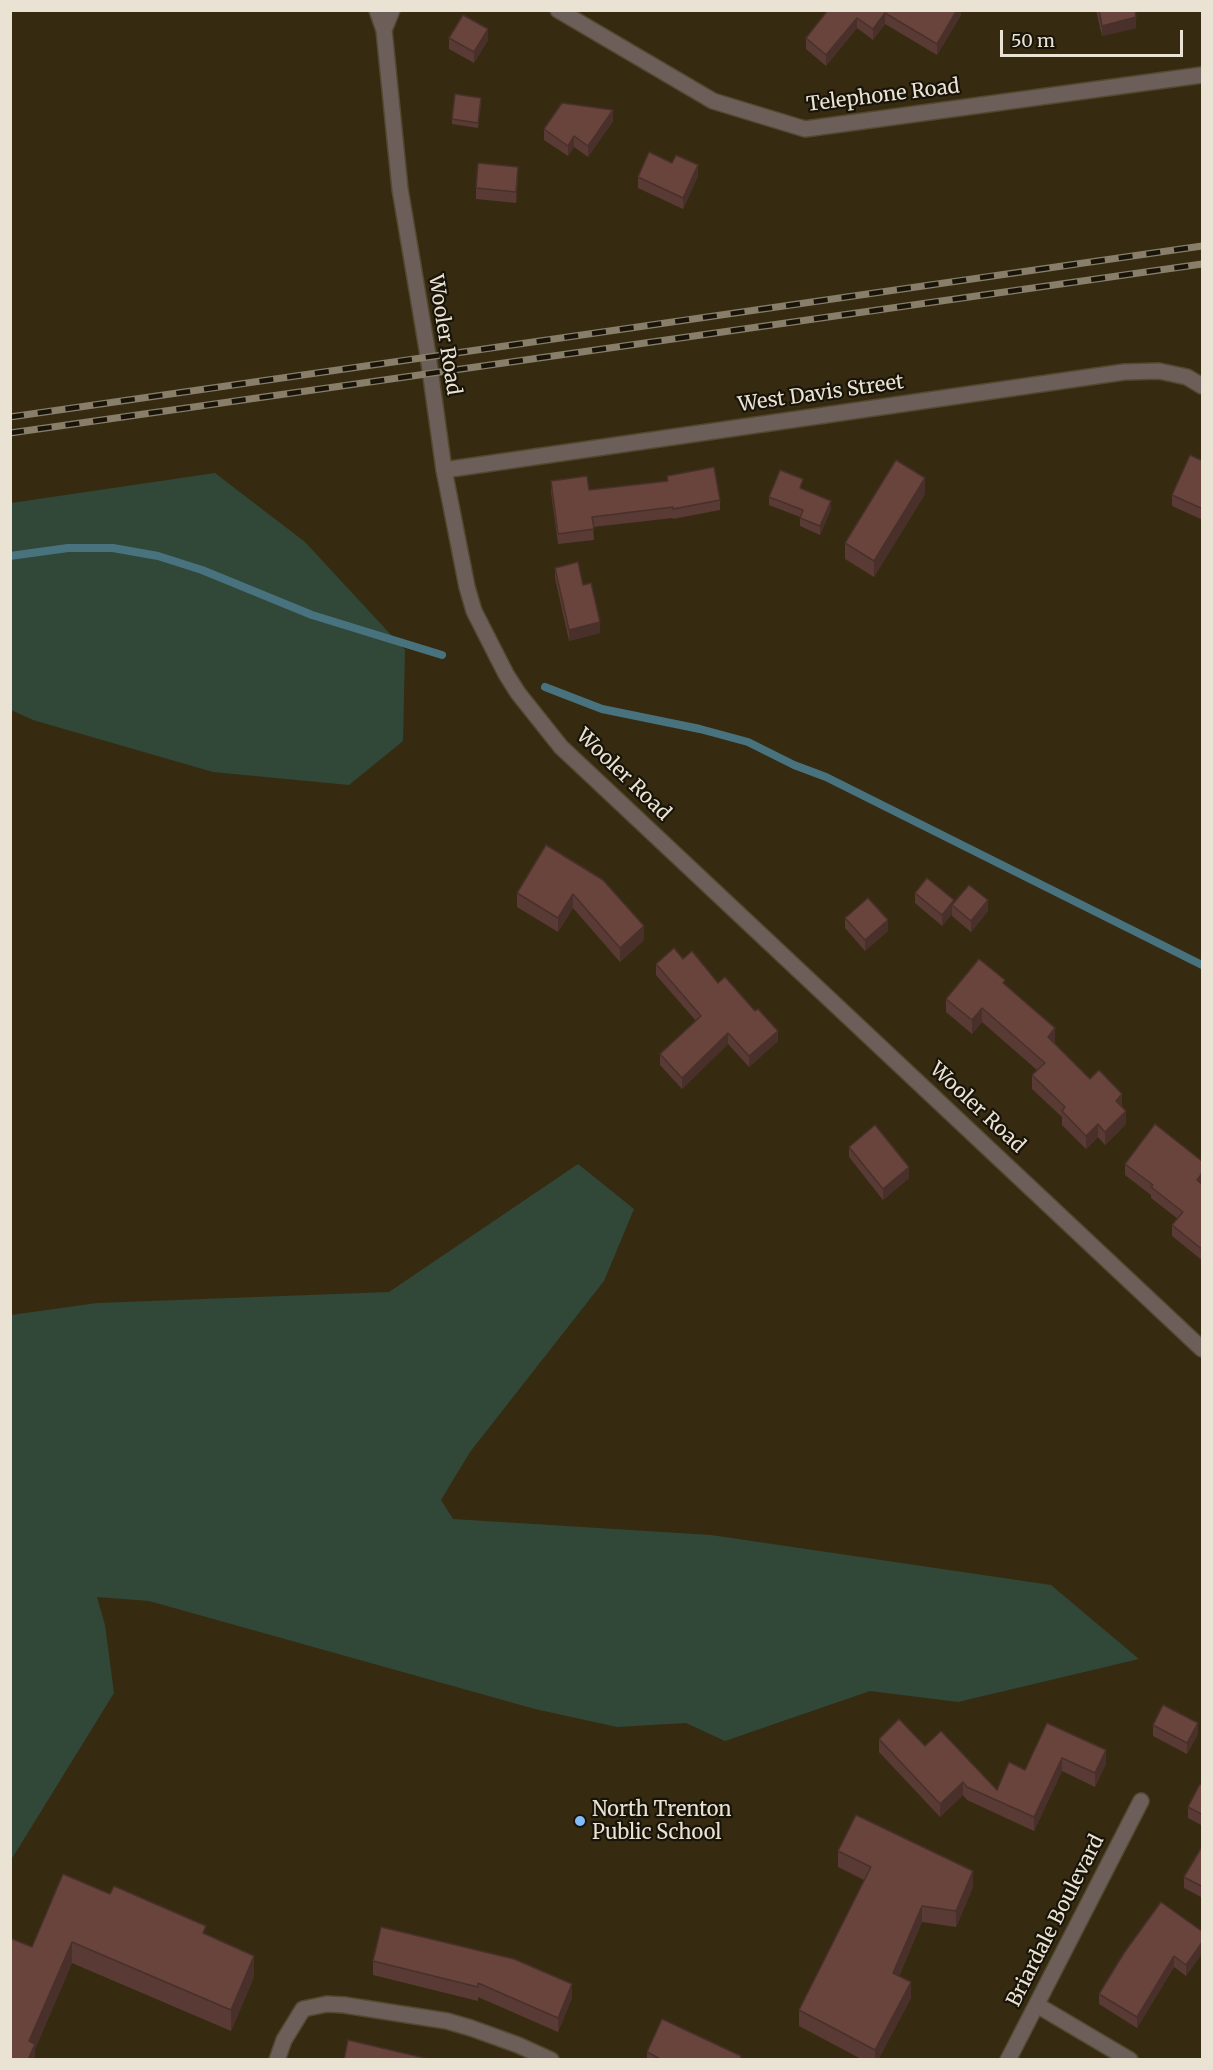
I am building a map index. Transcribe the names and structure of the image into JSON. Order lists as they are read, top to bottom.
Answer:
{
  "streets": {
    "street": [
      "Telephone Road",
      "Wooler Road",
      "West Davis Street",
      "Briardale Boulevard"
    ]
  },
  "crossings": [
    ["Wooler Road", "West Davis Street"]
  ],
  "places": ["North Trenton Public School"],
  "scale_bar": "50 m"
}
